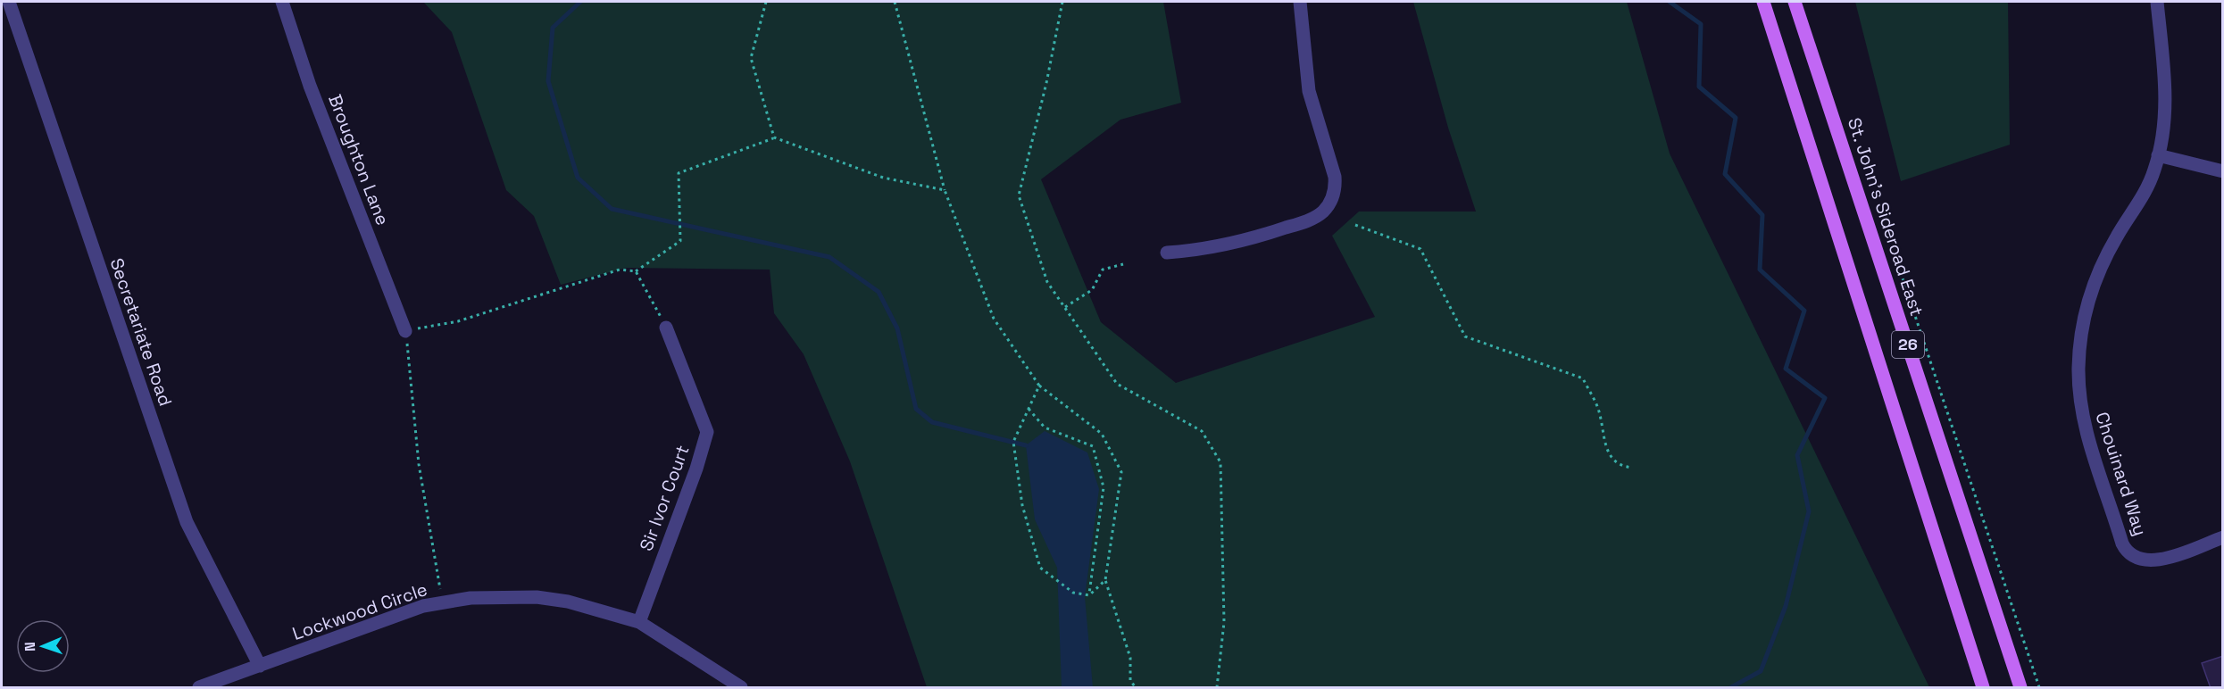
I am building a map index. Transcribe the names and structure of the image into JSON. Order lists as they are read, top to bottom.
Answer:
{
  "streets": {
    "main road": ["St. John's Sideroad East", "26"],
    "street": [
      "Broughton Lane",
      "Secretariate Road",
      "Chouinard Way",
      "Sir Ivor Court",
      "Lockwood Circle"
    ]
  },
  "crossings": [
    ["Secretariate Road", "Lockwood Circle"],
    ["Sir Ivor Court", "Lockwood Circle"]
  ],
  "north": "left"
}
